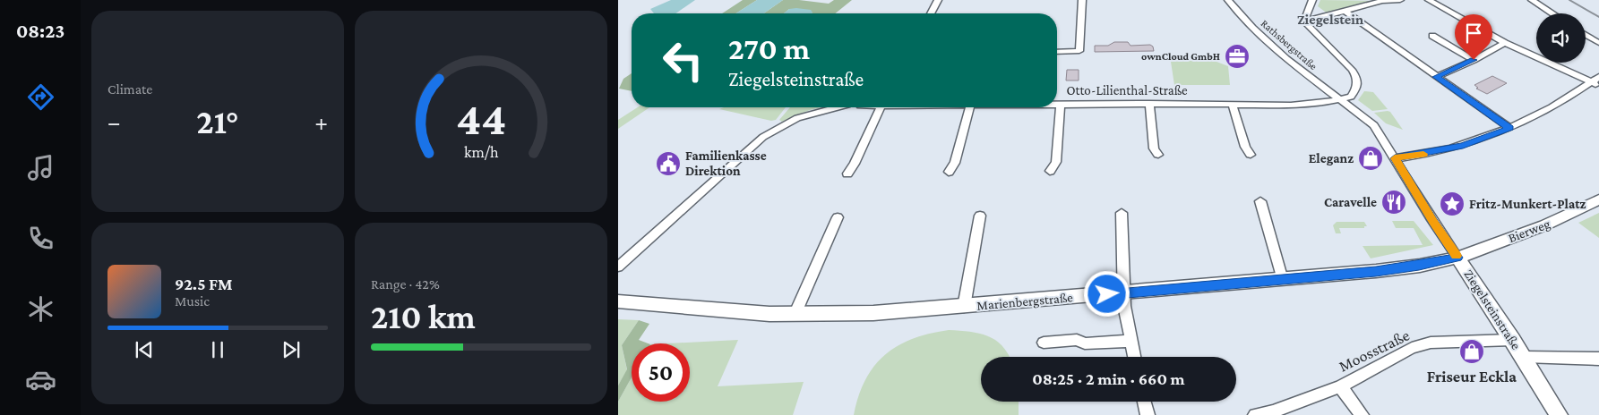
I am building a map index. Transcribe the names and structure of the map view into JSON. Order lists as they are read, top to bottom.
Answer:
{
  "streets": {
    "main road": ["Bierweg", "Marienbergstraße", "Ziegelsteinstraße"],
    "street": ["Rathsbergstraße", "Otto-Lilienthal-Straße", "Moosstraße"]
  },
  "crossings": [
    ["Rathsbergstraße", "Otto-Lilienthal-Straße"],
    ["Rathsbergstraße", "Ziegelsteinstraße"],
    ["Otto-Lilienthal-Straße", "Ziegelsteinstraße"],
    ["Bierweg", "Marienbergstraße"],
    ["Bierweg", "Ziegelsteinstraße"],
    ["Marienbergstraße", "Ziegelsteinstraße"],
    ["Ziegelsteinstraße", "Moosstraße"]
  ],
  "districts": ["Ziegelstein"],
  "places": {
    "office": ["ownCloud GmbH"],
    "shop": ["Eleganz", "Friseur Eckla"],
    "public building": ["Familienkasse Direktion"],
    "restaurant": ["Caravelle"],
    "place": ["Fritz-Munkert-Platz"]
  },
  "page": {
    "tabs": "08:23",
    "tile": [
      "Climate",
      ["Range · 42%", "210 km"]
    ],
    "turn": ["270 m", "Ziegelsteinstraße"],
    "heat": ["−", "21°", "+"],
    "song": ["92.5 FM", "Music"],
    "limit": "50",
    "trip": "08:25 · 2 min · 660 m",
    "gauge": ["44", "km/h"]
  }
}
